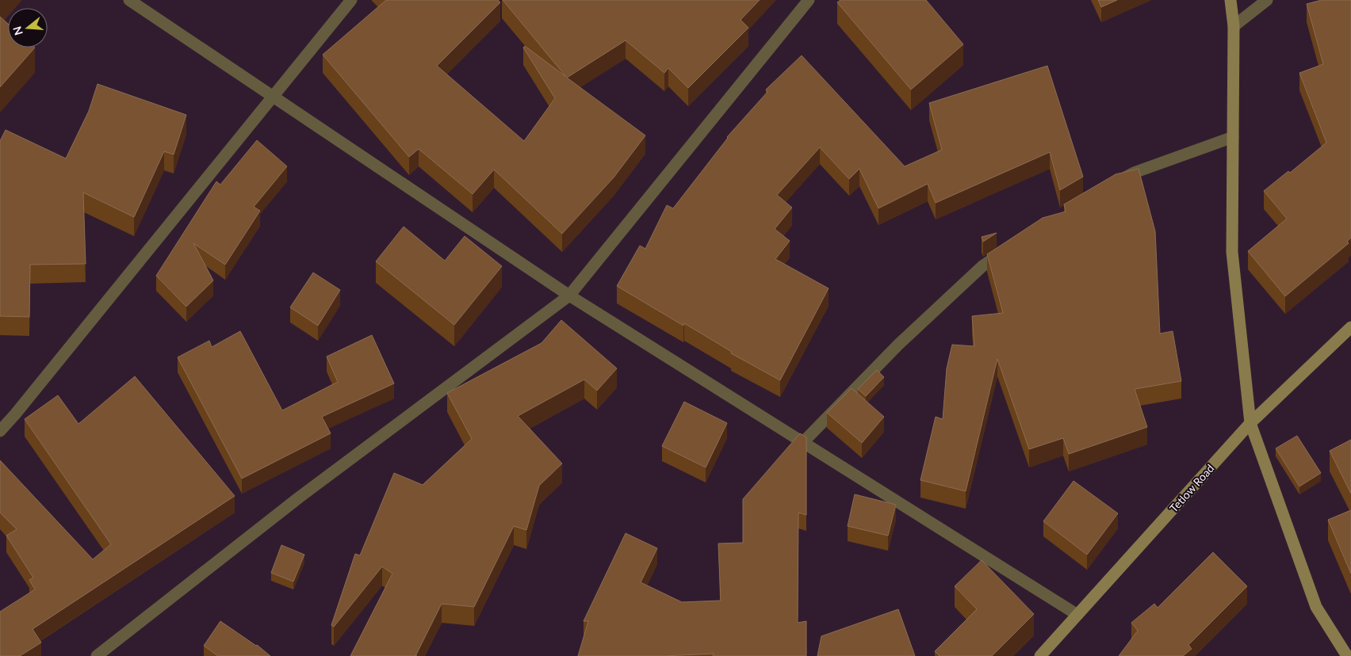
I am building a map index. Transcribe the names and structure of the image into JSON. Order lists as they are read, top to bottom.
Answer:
{
  "streets": {
    "main road": ["Tetlow Road"]
  },
  "north": "left"
}
